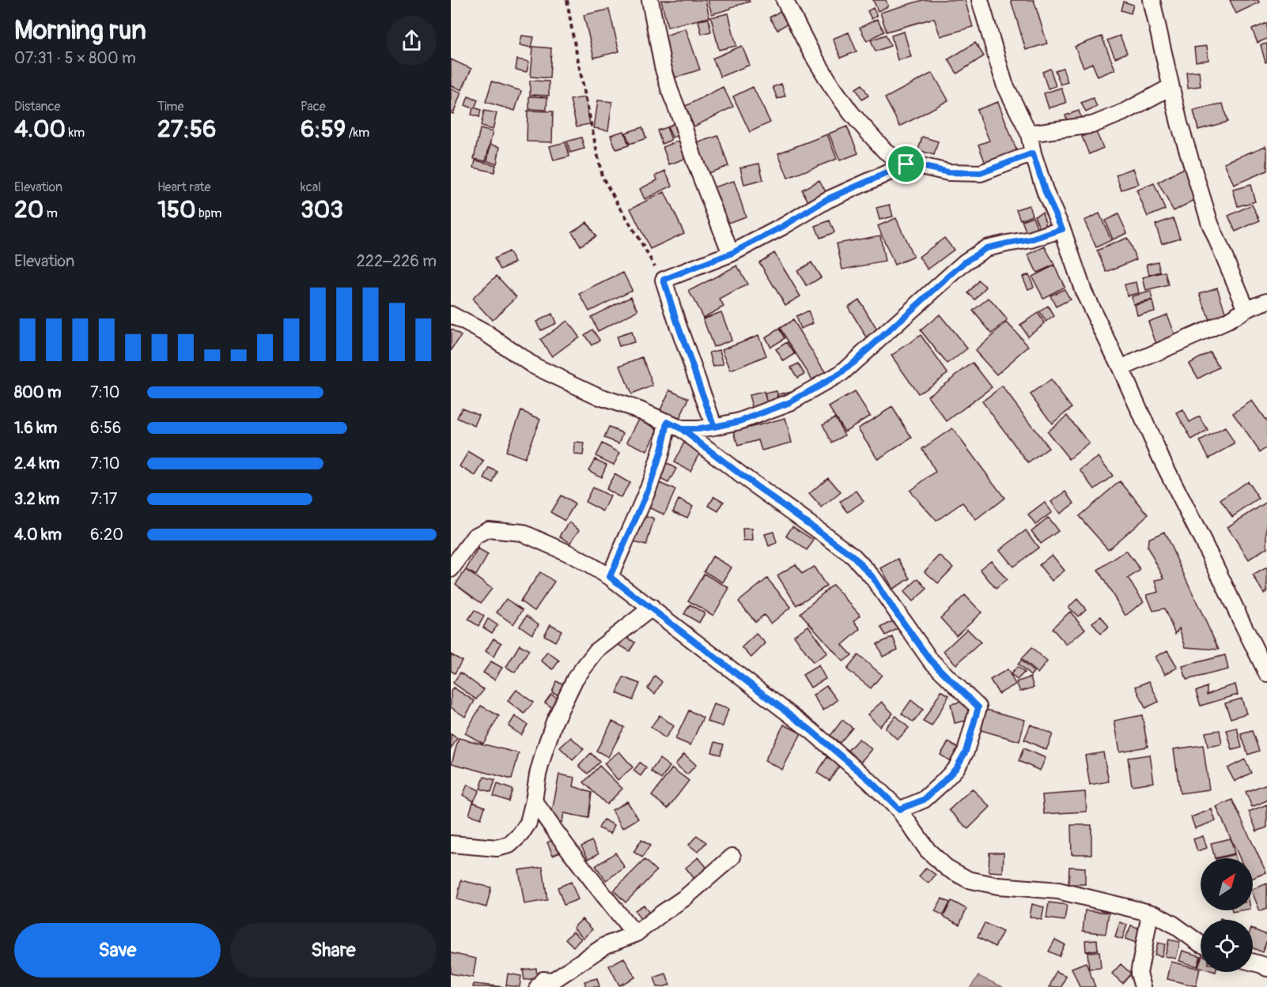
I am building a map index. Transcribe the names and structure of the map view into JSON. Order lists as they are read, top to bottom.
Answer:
{
  "north": "top right",
  "page": {
    "heading": ["Morning run", "07:31 · 5 × 800 m"],
    "stats": [
      ["Distance", "4.00 km"],
      ["Time", "27:56"],
      ["Pace", "6:59 /km"],
      ["Elevation", "20 m"],
      ["Heart rate", "150 bpm"],
      ["kcal", "303"]
    ],
    "chart": ["Elevation", "222–226 m"],
    "list": [
      {
        "name": "800 m",
        "note": "7:10"
      },
      {
        "name": "1.6 km",
        "note": "6:56"
      },
      {
        "name": "2.4 km",
        "note": "7:10"
      },
      {
        "name": "3.2 km",
        "note": "7:17"
      },
      {
        "name": "4.0 km",
        "note": "6:20"
      }
    ],
    "buttons": ["Save", "Share"]
  }
}
